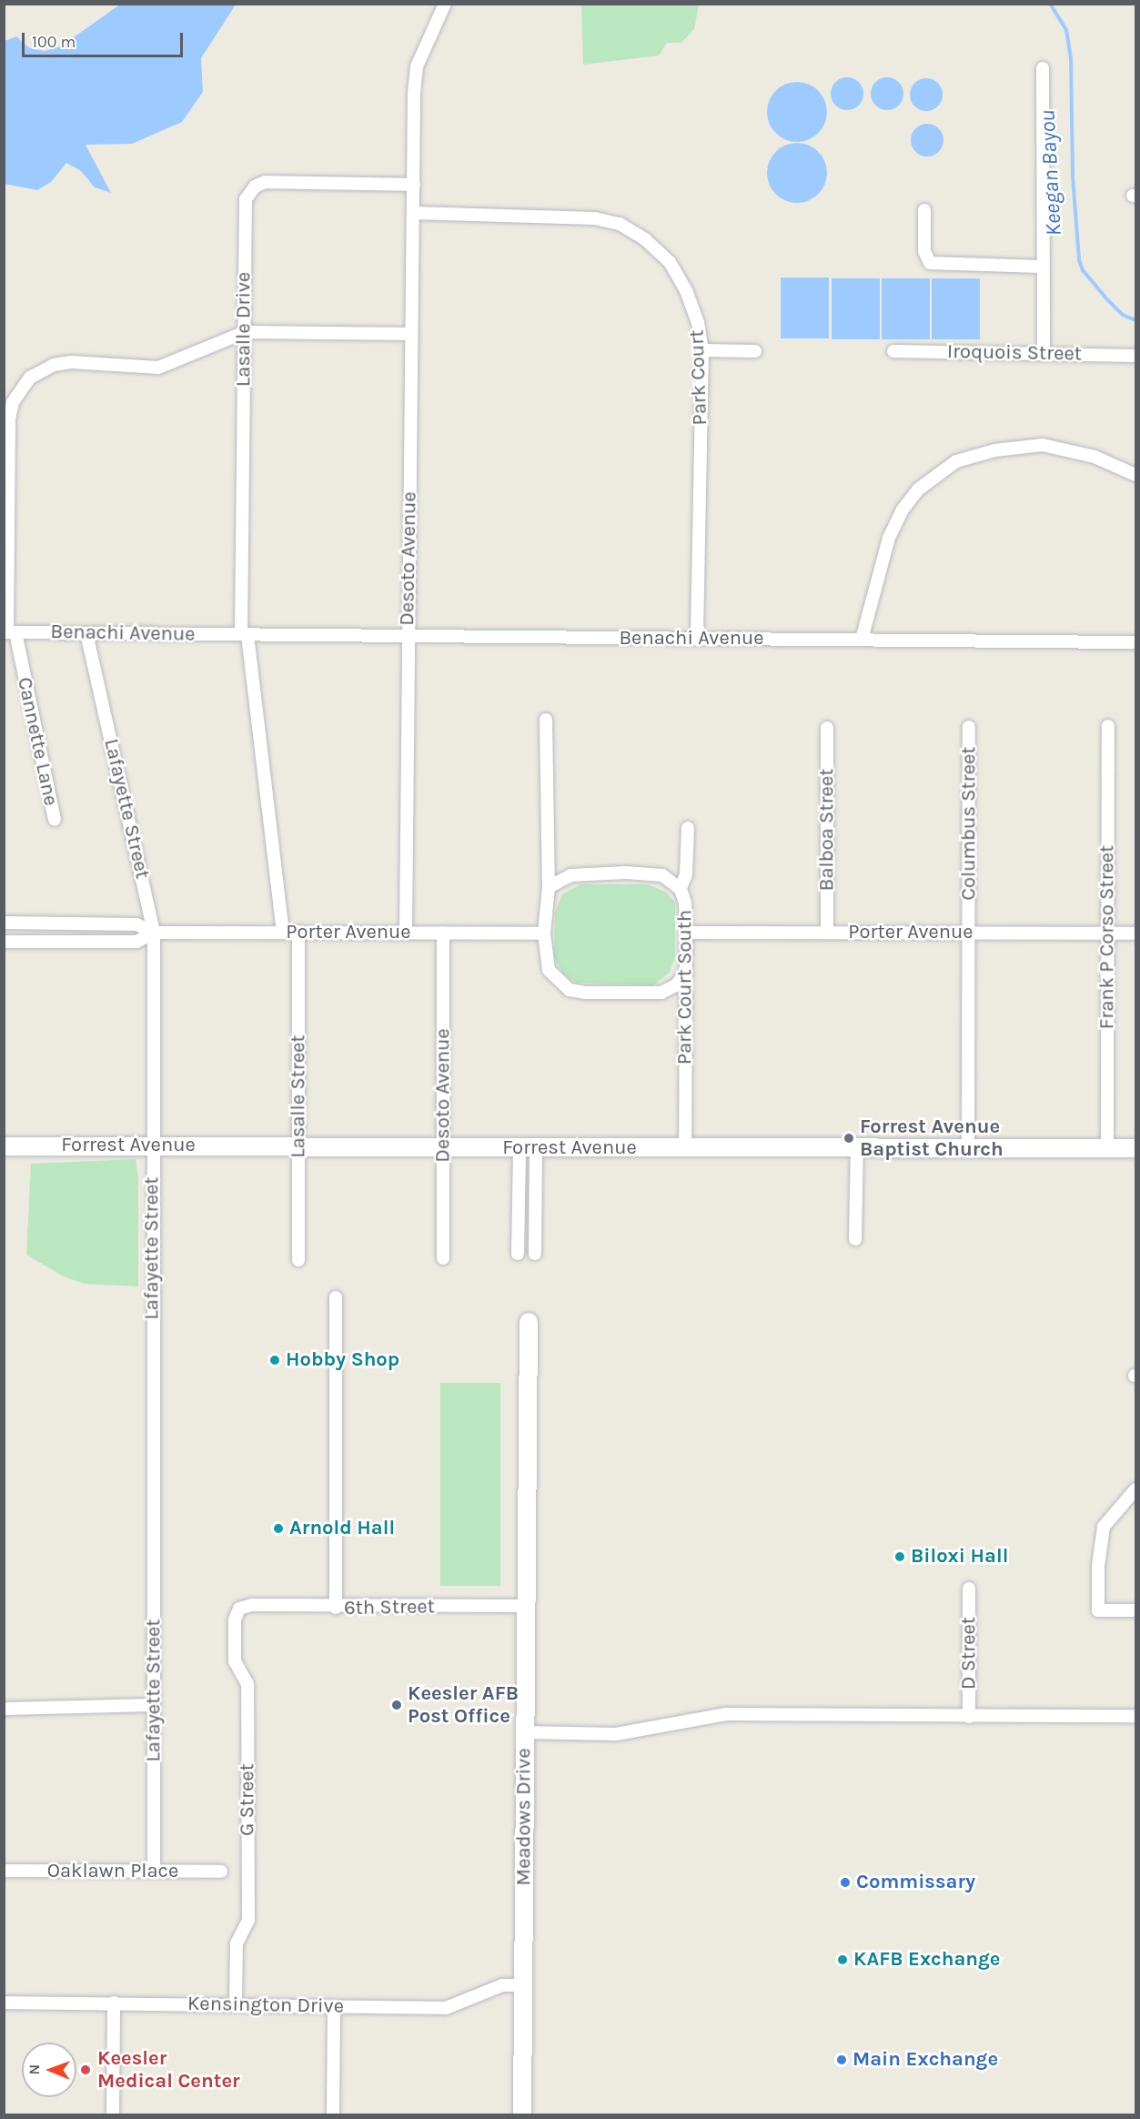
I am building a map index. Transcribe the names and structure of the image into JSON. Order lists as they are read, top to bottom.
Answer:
{
  "streets": {
    "street": [
      "Lasalle Drive",
      "Iroquois Street",
      "Park Court",
      "Desoto Avenue",
      "Benachi Avenue",
      "Cannette Lane",
      "Lafayette Street",
      "Columbus Street",
      "Balboa Street",
      "Porter Avenue",
      "Frank P Corso Street",
      "Park Court South",
      "Lasalle Street",
      "Forrest Avenue",
      "6th Street",
      "D Street",
      "G Street",
      "Meadows Drive",
      "Oaklawn Place",
      "Kensington Drive"
    ]
  },
  "crossings": [
    ["Lasalle Drive", "Desoto Avenue"],
    ["Lasalle Drive", "Benachi Avenue"],
    ["Lasalle Drive", "Cannette Lane"],
    ["Park Court", "Desoto Avenue"],
    ["Park Court", "Benachi Avenue"],
    ["Desoto Avenue", "Benachi Avenue"],
    ["Desoto Avenue", "Porter Avenue"],
    ["Desoto Avenue", "Forrest Avenue"],
    ["Benachi Avenue", "Cannette Lane"],
    ["Benachi Avenue", "Lafayette Street"],
    ["Lafayette Street", "Porter Avenue"],
    ["Lafayette Street", "Forrest Avenue"],
    ["Lafayette Street", "Oaklawn Place"],
    ["Columbus Street", "Porter Avenue"],
    ["Columbus Street", "Forrest Avenue"],
    ["Balboa Street", "Porter Avenue"],
    ["Porter Avenue", "Frank P Corso Street"],
    ["Porter Avenue", "Park Court South"],
    ["Porter Avenue", "Lasalle Street"],
    ["Frank P Corso Street", "Forrest Avenue"],
    ["Park Court South", "Forrest Avenue"],
    ["Lasalle Street", "Forrest Avenue"],
    ["6th Street", "G Street"],
    ["6th Street", "Meadows Drive"],
    ["G Street", "Kensington Drive"],
    ["Meadows Drive", "Kensington Drive"]
  ],
  "water": ["Keegan Bayou"],
  "places": [
    "Forrest Avenue Baptist Church",
    "Hobby Shop",
    "Arnold Hall",
    "Biloxi Hall",
    "Keesler AFB Post Office",
    "Commissary",
    "KAFB Exchange",
    "Main Exchange",
    "Keesler Medical Center"
  ],
  "scale_bar": "100 m",
  "north": "left"
}
